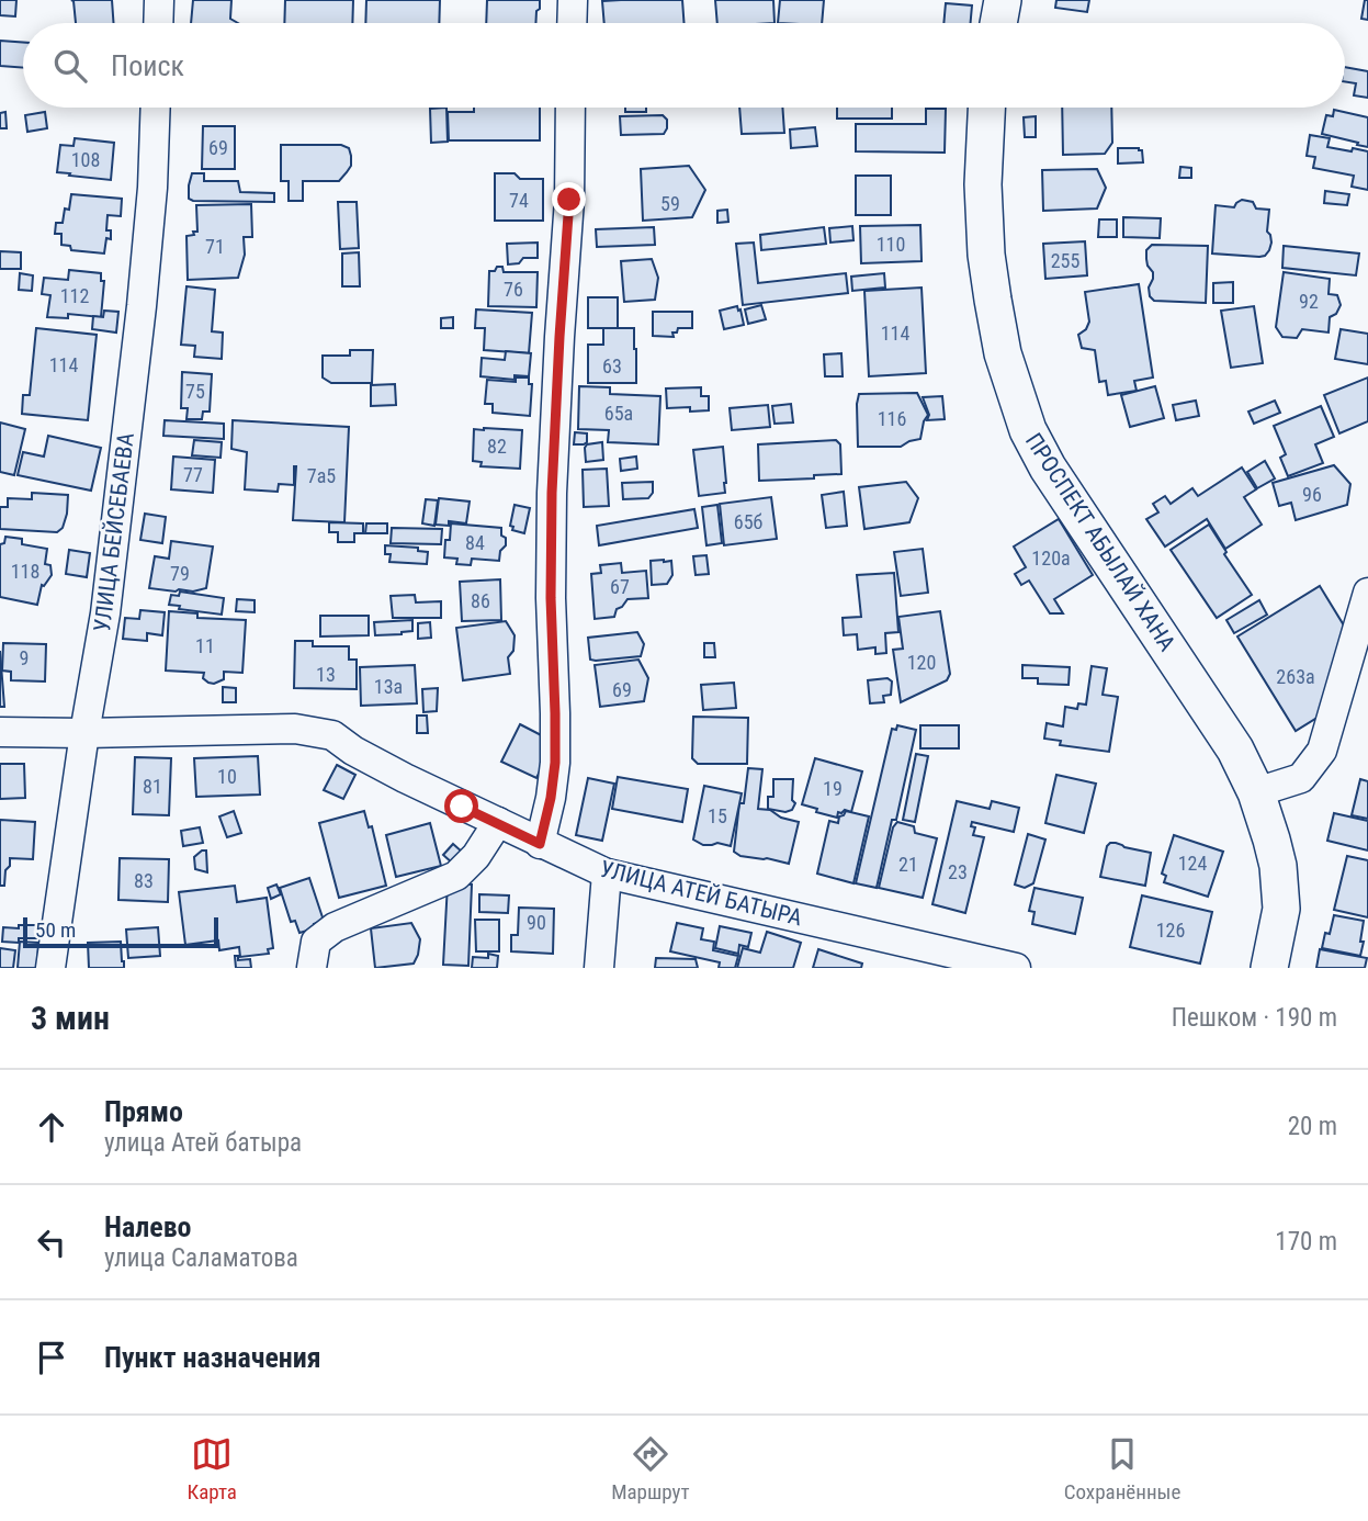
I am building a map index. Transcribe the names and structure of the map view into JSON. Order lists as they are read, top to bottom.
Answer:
{
  "streets": {
    "main road": ["ПРОСПЕКТ АБЫЛАЙ ХАНА"],
    "street": ["УЛИЦА БЕЙСЕБАЕВА", "УЛИЦА АТЕЙ БАТЫРА"]
  },
  "crossings": [
    ["УЛИЦА БЕЙСЕБАЕВА", "УЛИЦА АТЕЙ БАТЫРА"]
  ],
  "house_numbers": [
    "69",
    "108",
    "74",
    "59",
    "110",
    "71",
    "255",
    "76",
    "112",
    "92",
    "114",
    "114",
    "63",
    "75",
    "65а",
    "116",
    "82",
    "77",
    "7а5",
    "96",
    "65б",
    "84",
    "120а",
    "118",
    "79",
    "67",
    "86",
    "11",
    "9",
    "120",
    "13",
    "263а",
    "13а",
    "69",
    "10",
    "81",
    "19",
    "15",
    "124",
    "21",
    "23",
    "83",
    "90",
    "126"
  ],
  "scale_bar": "50 m",
  "page": {
    "search": "Поиск",
    "scale": "50 m",
    "heading": ["3 мин", "Пешком · 190 m"],
    "list": [
      ["Прямо", "улица Атей батыра", "20 m"],
      ["Налево", "улица Саламатова", "170 m"],
      "Пункт назначения"
    ],
    "nav": ["Карта", "Маршрут", "Сохранённые"]
  }
}
